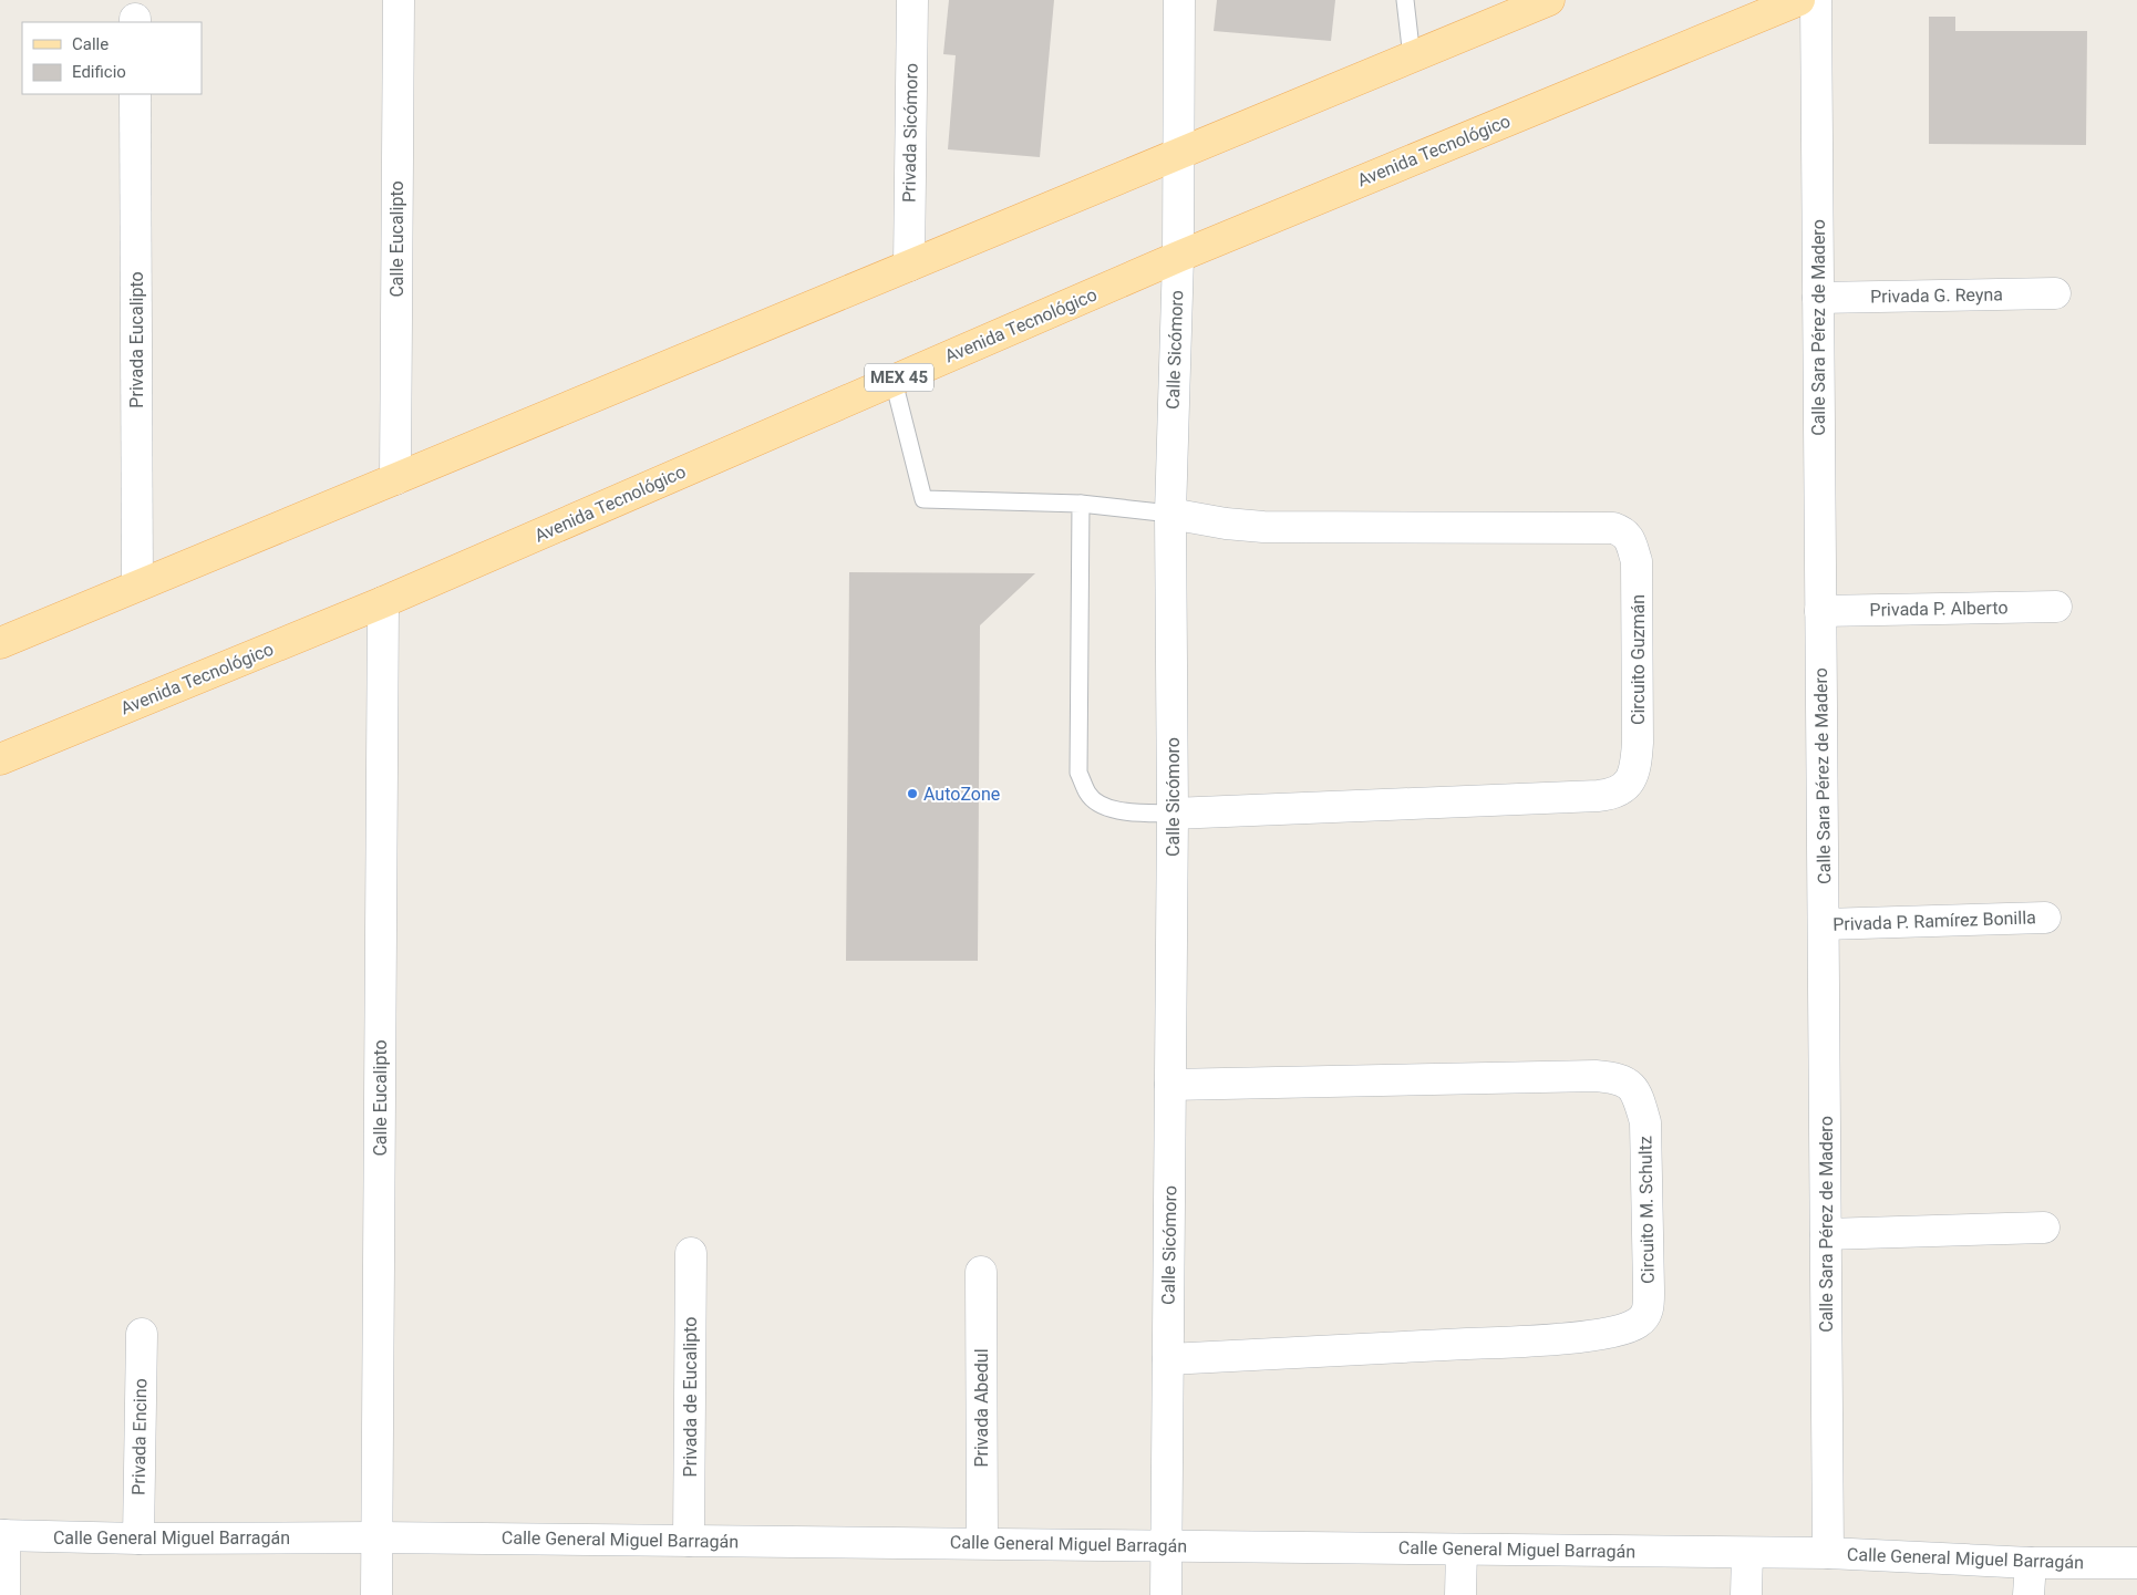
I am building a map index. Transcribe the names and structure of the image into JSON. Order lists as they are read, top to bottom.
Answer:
{
  "streets": {
    "main road": ["Avenida Tecnológico", "MEX 45"],
    "street": [
      "Privada Sicómoro",
      "Calle Eucalipto",
      "Privada G. Reyna",
      "Calle Sara Pérez de Madero",
      "Privada Eucalipto",
      "Calle Sicómoro",
      "Privada P. Alberto",
      "Circuito Guzmán",
      "Privada P. Ramírez Bonilla",
      "Circuito M. Schultz",
      "Privada de Eucalipto",
      "Privada Abedul",
      "Privada Encino",
      "Calle General Miguel Barragán"
    ]
  },
  "crossings": [
    ["Avenida Tecnológico", "Calle Eucalipto"],
    ["Avenida Tecnológico", "Calle Sicómoro"],
    ["Calle Eucalipto", "Calle General Miguel Barragán"],
    ["Privada G. Reyna", "Calle Sara Pérez de Madero"],
    ["Calle Sara Pérez de Madero", "Privada P. Alberto"],
    ["Calle Sara Pérez de Madero", "Privada P. Ramírez Bonilla"],
    ["Calle Sara Pérez de Madero", "Calle General Miguel Barragán"],
    ["Calle Sicómoro", "Circuito Guzmán"],
    ["Calle Sicómoro", "Circuito M. Schultz"],
    ["Calle Sicómoro", "Calle General Miguel Barragán"],
    ["Privada de Eucalipto", "Calle General Miguel Barragán"],
    ["Privada Abedul", "Calle General Miguel Barragán"],
    ["Privada Encino", "Calle General Miguel Barragán"]
  ],
  "places": ["AutoZone"],
  "legend": ["Calle", "Edificio"]
}
